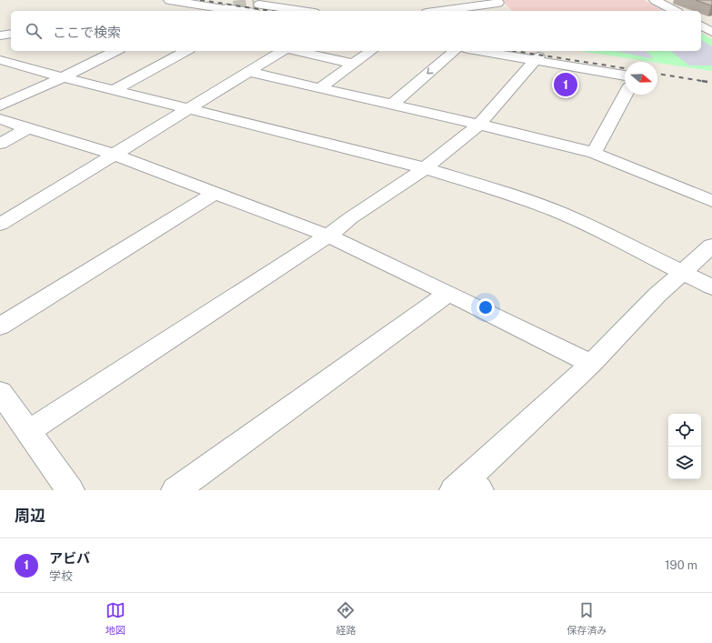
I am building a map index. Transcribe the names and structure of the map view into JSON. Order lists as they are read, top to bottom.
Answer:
{
  "north": "right",
  "page": {
    "search": "ここで検索",
    "pins": "1",
    "heading": "周辺",
    "list": [
      {
        "mark": "1",
        "name": "アビバ",
        "note": "学校",
        "value": "190 m"
      }
    ],
    "nav": ["地図", "経路", "保存済み"]
  }
}
